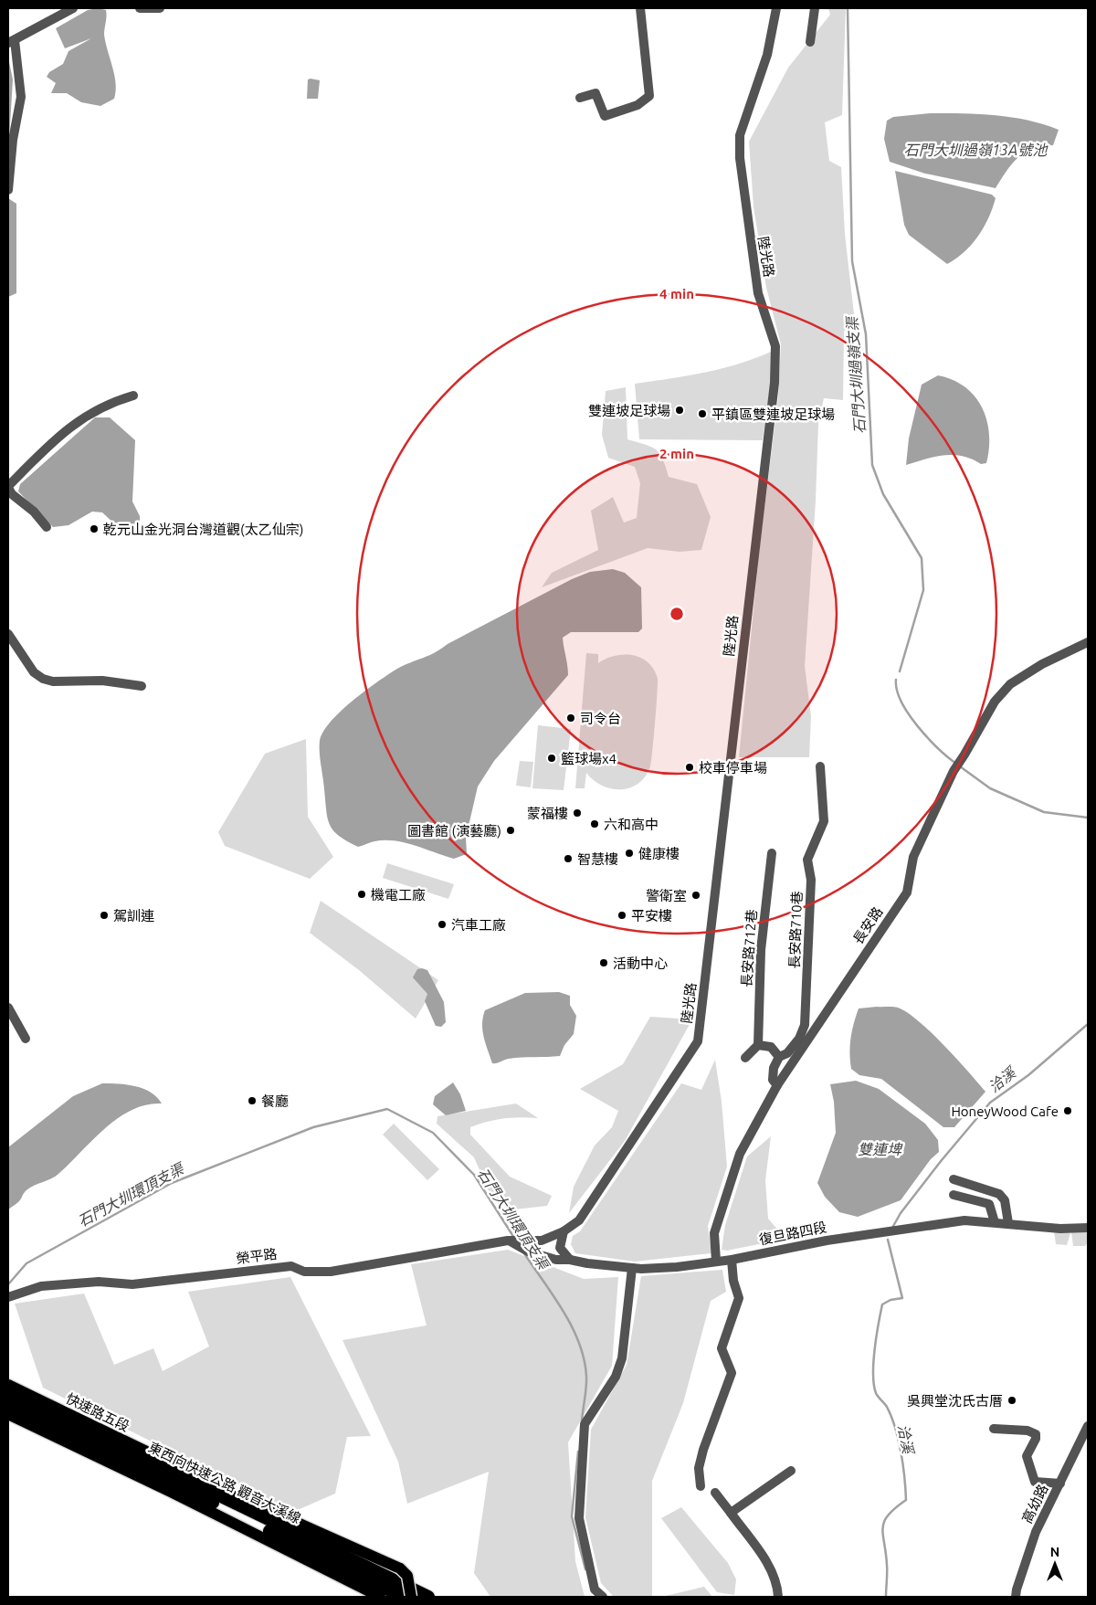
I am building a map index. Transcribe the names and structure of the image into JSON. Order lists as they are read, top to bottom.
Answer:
{
  "streets": {
    "highway": ["東西向快速公路 觀音大溪線"],
    "main road": ["快速路五段"],
    "street": [
      "陸光路",
      "長安路",
      "長安路710巷",
      "長安路712巷",
      "復旦路四段",
      "榮平路",
      "高幼路"
    ]
  },
  "crossings": [
    ["陸光路", "復旦路四段"],
    ["陸光路", "榮平路"],
    ["長安路", "復旦路四段"],
    ["復旦路四段", "榮平路"]
  ],
  "water": [
    "石門大圳過嶺13A號池",
    "石門大圳過嶺支渠",
    "洽溪",
    "雙連埤",
    "石門大圳環頂支渠"
  ],
  "places": [
    "雙連坡足球場",
    "平鎮區雙連坡足球場",
    "乾元山金光洞台灣道觀(太乙仙宗)",
    "司令台",
    "籃球場x4",
    "校車停車場",
    "蒙福樓",
    "六和高中",
    "圖書館 (演藝廳)",
    "健康樓",
    "智慧樓",
    "機電工廠",
    "警衛室",
    "駕訓連",
    "平安樓",
    "汽車工廠",
    "活動中心",
    "餐廳",
    "HoneyWood Cafe",
    "吳興堂沈氏古厝"
  ],
  "north": "top",
  "rings": ["4 min", "2 min"]
}
